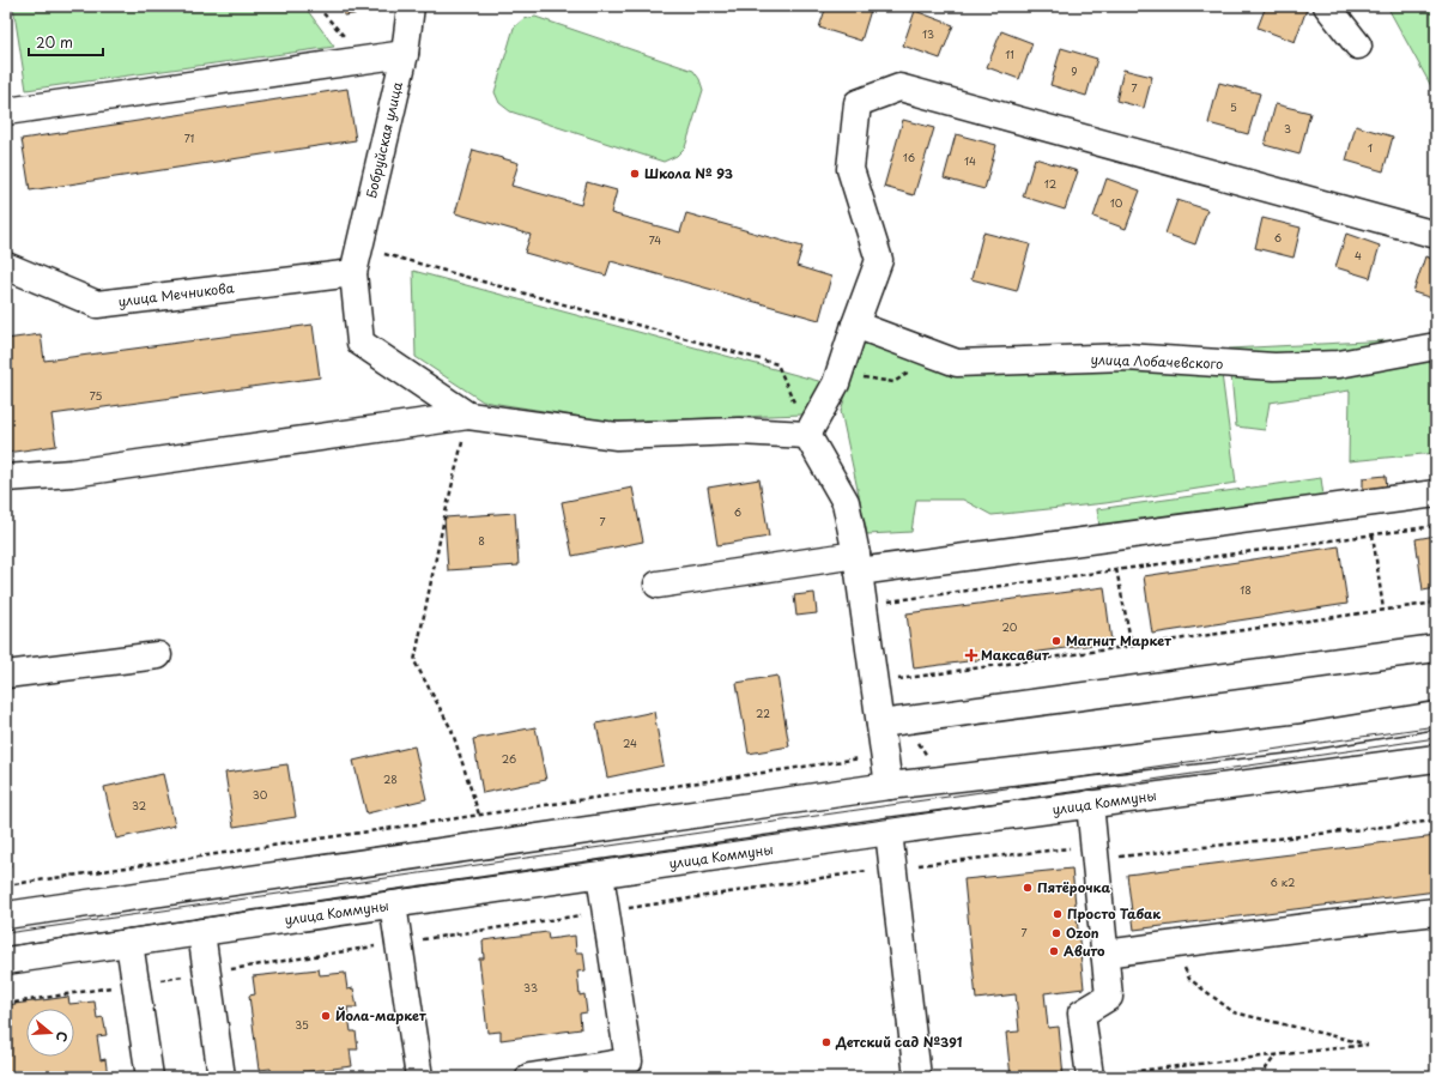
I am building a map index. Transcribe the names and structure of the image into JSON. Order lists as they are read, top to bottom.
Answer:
{
  "streets": {
    "street": [
      "Бобруйская улица",
      "улица Мечникова",
      "улица Лобачевского",
      "улица Коммуны"
    ]
  },
  "crossings": [
    ["Бобруйская улица", "улица Мечникова"]
  ],
  "places": {
    "other": [
      "Школа № 93",
      "Магнит Маркет",
      "Пятёрочка",
      "Просто Табак",
      "Ozon",
      "Авито",
      "Йола-маркет",
      "Детский сад №391"
    ],
    "health": ["Максавит"]
  },
  "house_numbers": [
    "13",
    "11",
    "9",
    "7",
    "5",
    "3",
    "71",
    "1",
    "16",
    "14",
    "12",
    "10",
    "6",
    "74",
    "4",
    "75",
    "6",
    "7",
    "8",
    "18",
    "20",
    "22",
    "24",
    "26",
    "28",
    "30",
    "32",
    "6 к2",
    "7",
    "33",
    "35"
  ],
  "scale_bar": "20 m",
  "north": "right"
}
